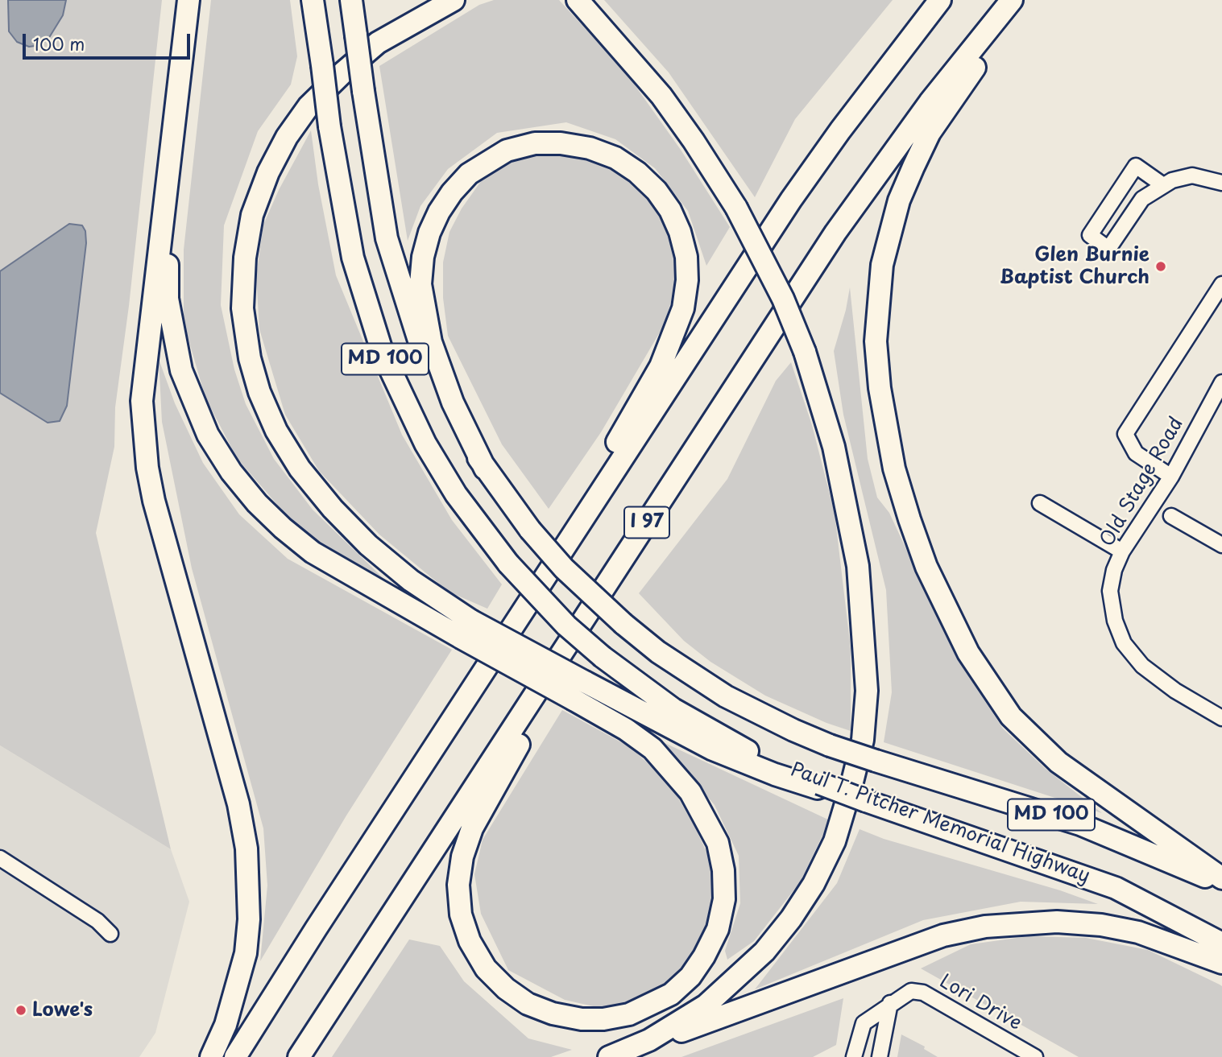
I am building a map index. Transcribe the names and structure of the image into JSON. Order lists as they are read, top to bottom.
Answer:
{
  "streets": {
    "highway": ["MD 100", "I 97", "Paul T. Pitcher Memorial Highway"],
    "street": ["Old Stage Road", "Lori Drive"]
  },
  "places": ["Glen Burnie Baptist Church", "Lowe's"],
  "scale_bar": "100 m"
}
